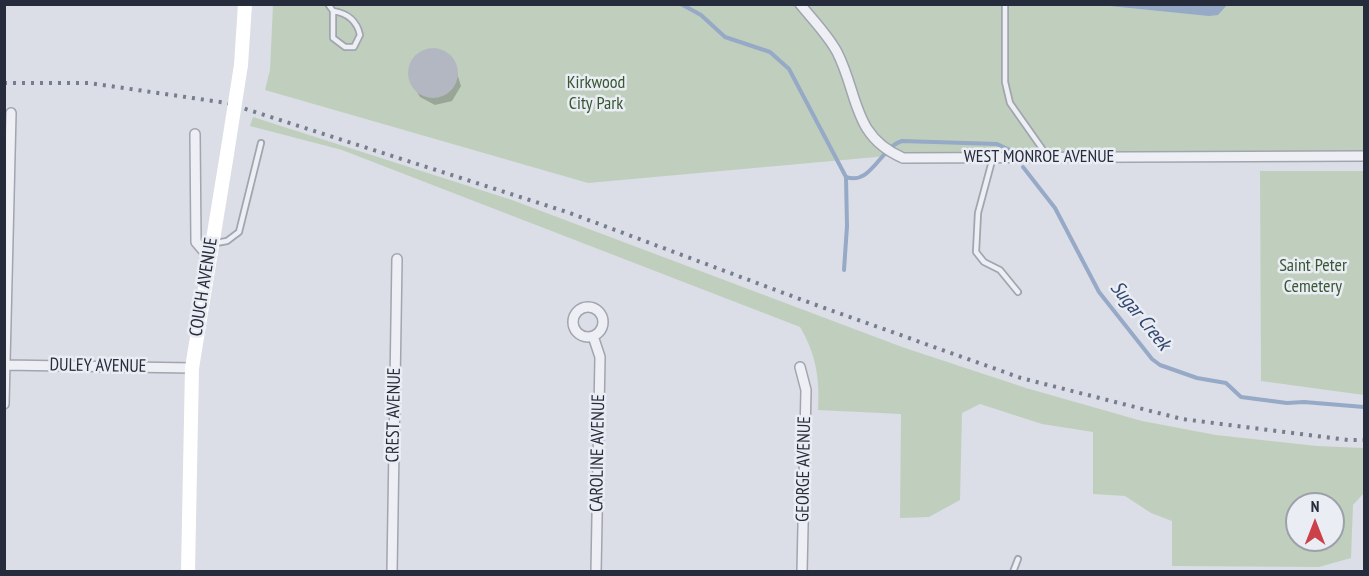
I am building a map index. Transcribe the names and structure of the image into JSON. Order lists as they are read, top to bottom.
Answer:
{
  "streets": {
    "street": [
      "WEST MONROE AVENUE",
      "COUCH AVENUE",
      "DULEY AVENUE",
      "CREST AVENUE",
      "CAROLINE AVENUE",
      "GEORGE AVENUE"
    ]
  },
  "crossings": [
    ["COUCH AVENUE", "DULEY AVENUE"]
  ],
  "water": ["Sugar Creek"],
  "parks": ["Kirkwood City Park", "Saint Peter Cemetery"],
  "north": "top"
}
